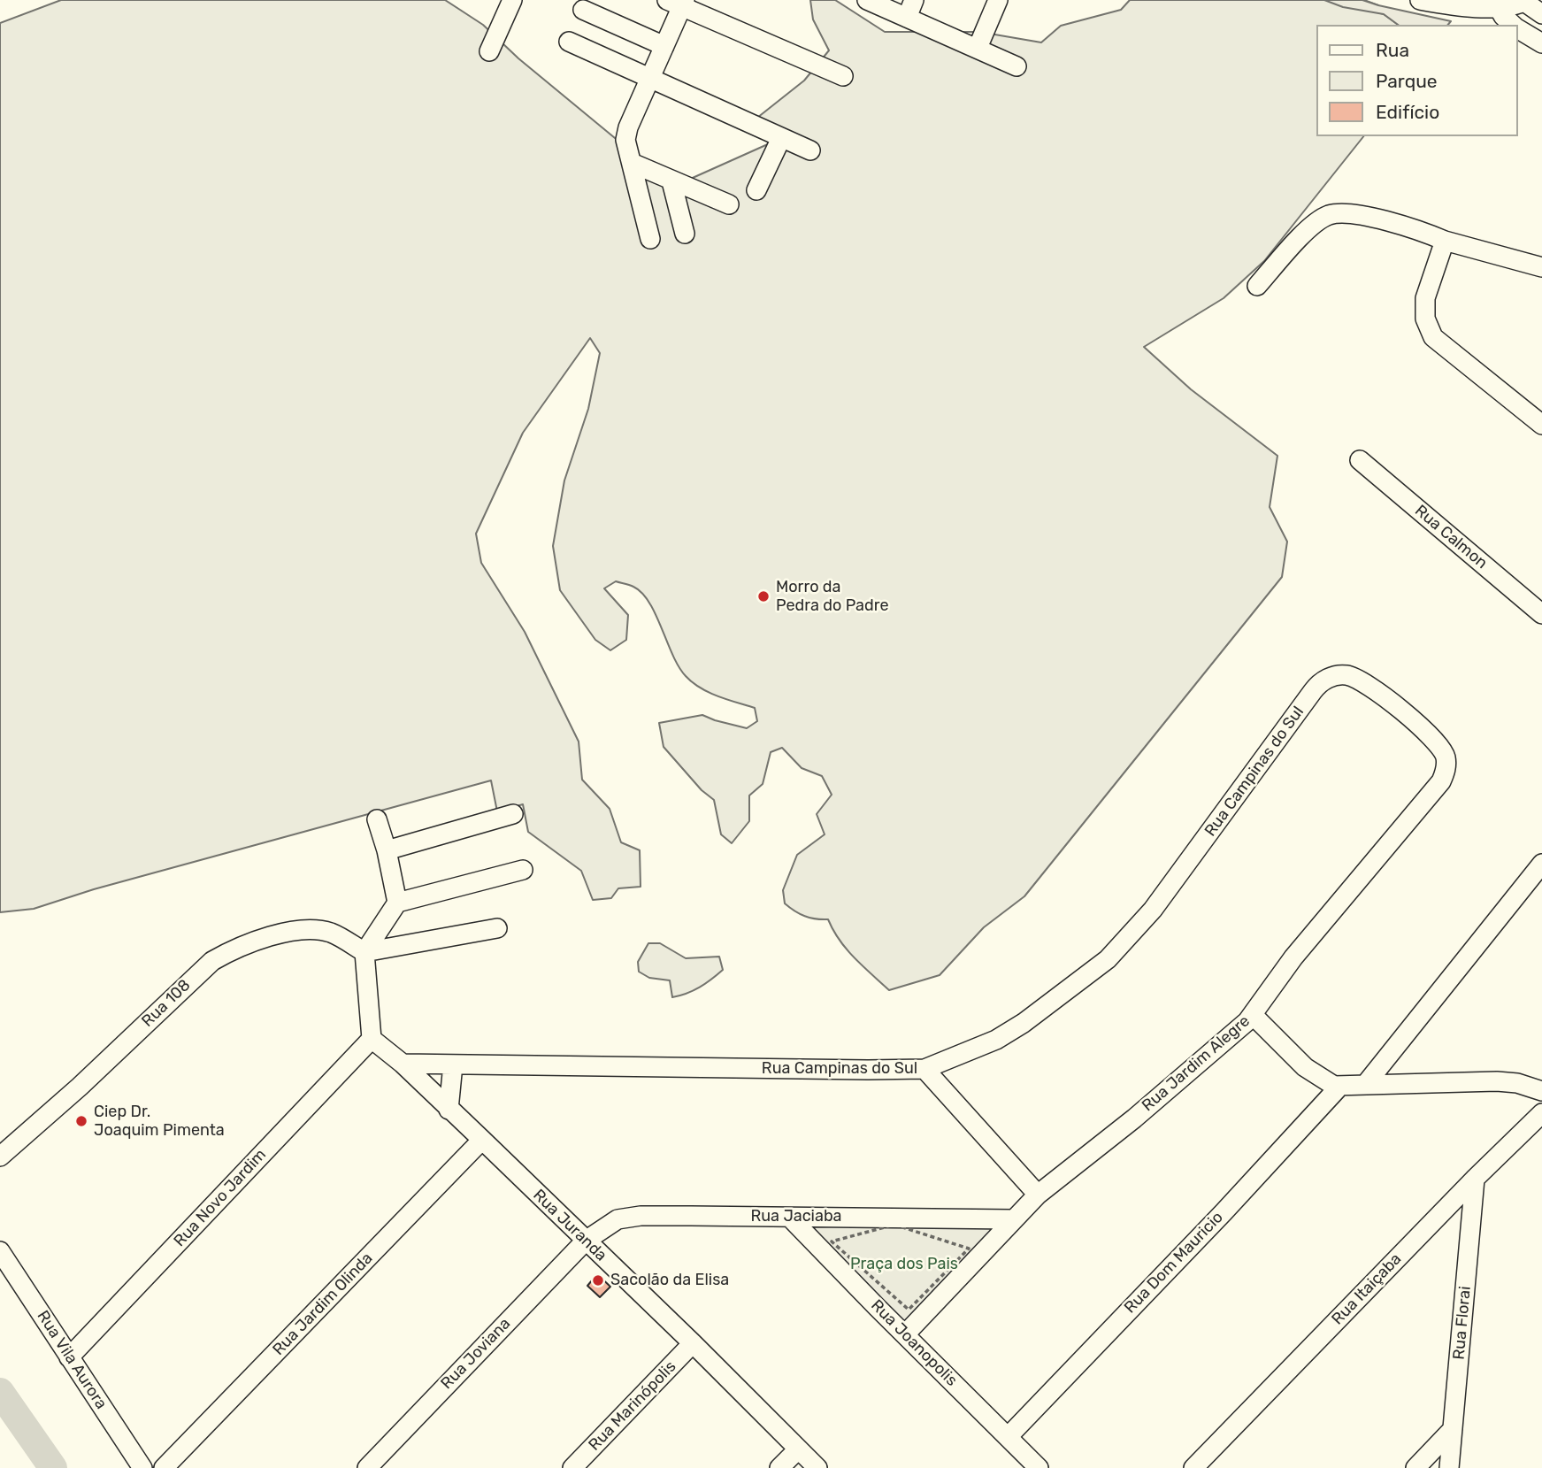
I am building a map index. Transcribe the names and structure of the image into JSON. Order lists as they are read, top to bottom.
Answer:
{
  "streets": {
    "street": [
      "Rua Calmon",
      "Rua Campinas do Sul",
      "Rua 108",
      "Rua Jardim Alegre",
      "Rua Novo Jardim",
      "Rua Jaciaba",
      "Rua Juranda",
      "Rua Dom Mauricio",
      "Rua Itaiçaba",
      "Rua Jardim Olinda",
      "Rua Florai",
      "Rua Joanopolis",
      "Rua Joviana",
      "Rua Vila Aurora",
      "Rua Marinópolis"
    ]
  },
  "crossings": [
    ["Rua Campinas do Sul", "Rua Jardim Alegre"],
    ["Rua Campinas do Sul", "Rua Juranda"],
    ["Rua Jardim Alegre", "Rua Jaciaba"],
    ["Rua Jardim Alegre", "Rua Joanopolis"],
    ["Rua Novo Jardim", "Rua Juranda"],
    ["Rua Novo Jardim", "Rua Vila Aurora"],
    ["Rua Jaciaba", "Rua Juranda"],
    ["Rua Jaciaba", "Rua Joanopolis"],
    ["Rua Jaciaba", "Rua Joviana"],
    ["Rua Juranda", "Rua Jardim Olinda"],
    ["Rua Juranda", "Rua Joviana"],
    ["Rua Juranda", "Rua Marinópolis"],
    ["Rua Dom Mauricio", "Rua Joanopolis"],
    ["Rua Itaiçaba", "Rua Florai"]
  ],
  "parks": ["Praça dos Pais"],
  "places": ["Morro da Pedra do Padre", "Ciep Dr. Joaquim Pimenta", "Sacolão da Elisa"],
  "legend": ["Rua", "Parque", "Edifício"]
}
